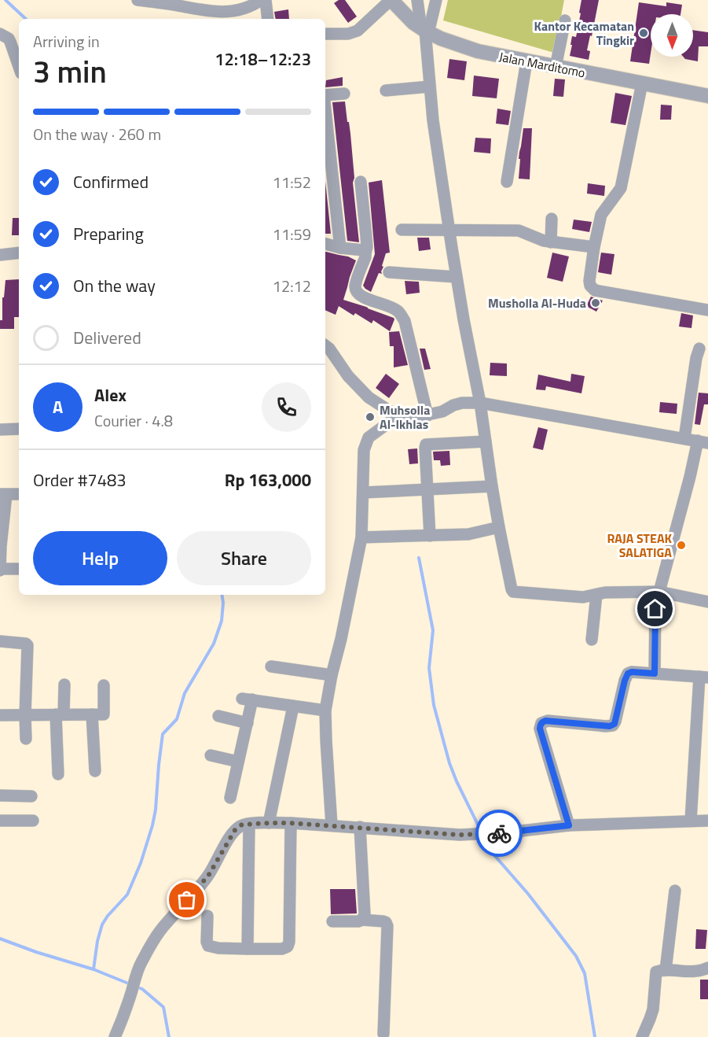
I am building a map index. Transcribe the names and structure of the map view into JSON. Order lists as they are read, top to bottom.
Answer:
{
  "streets": {
    "street": ["Jalan Marditomo"]
  },
  "places": [
    "Kantor Kecamatan Tingkir",
    "Musholla Al-Huda",
    "Muhsolla Al-Ikhlas",
    "RAJA STEAK SALATIGA"
  ],
  "north": "bottom",
  "page": {
    "heading": ["3 min", "Arriving in", "12:18–12:23"],
    "panel": [
      "Alex",
      "Courier · 4.8",
      "Order #7483",
      "Rp 163,000"
    ],
    "bar": "On the way · 260 m",
    "list": [
      ["Confirmed", "11:52"],
      ["Preparing", "11:59"],
      ["On the way", "12:12"],
      "Delivered"
    ],
    "round": "A",
    "buttons": ["Help", "Share"]
  }
}
